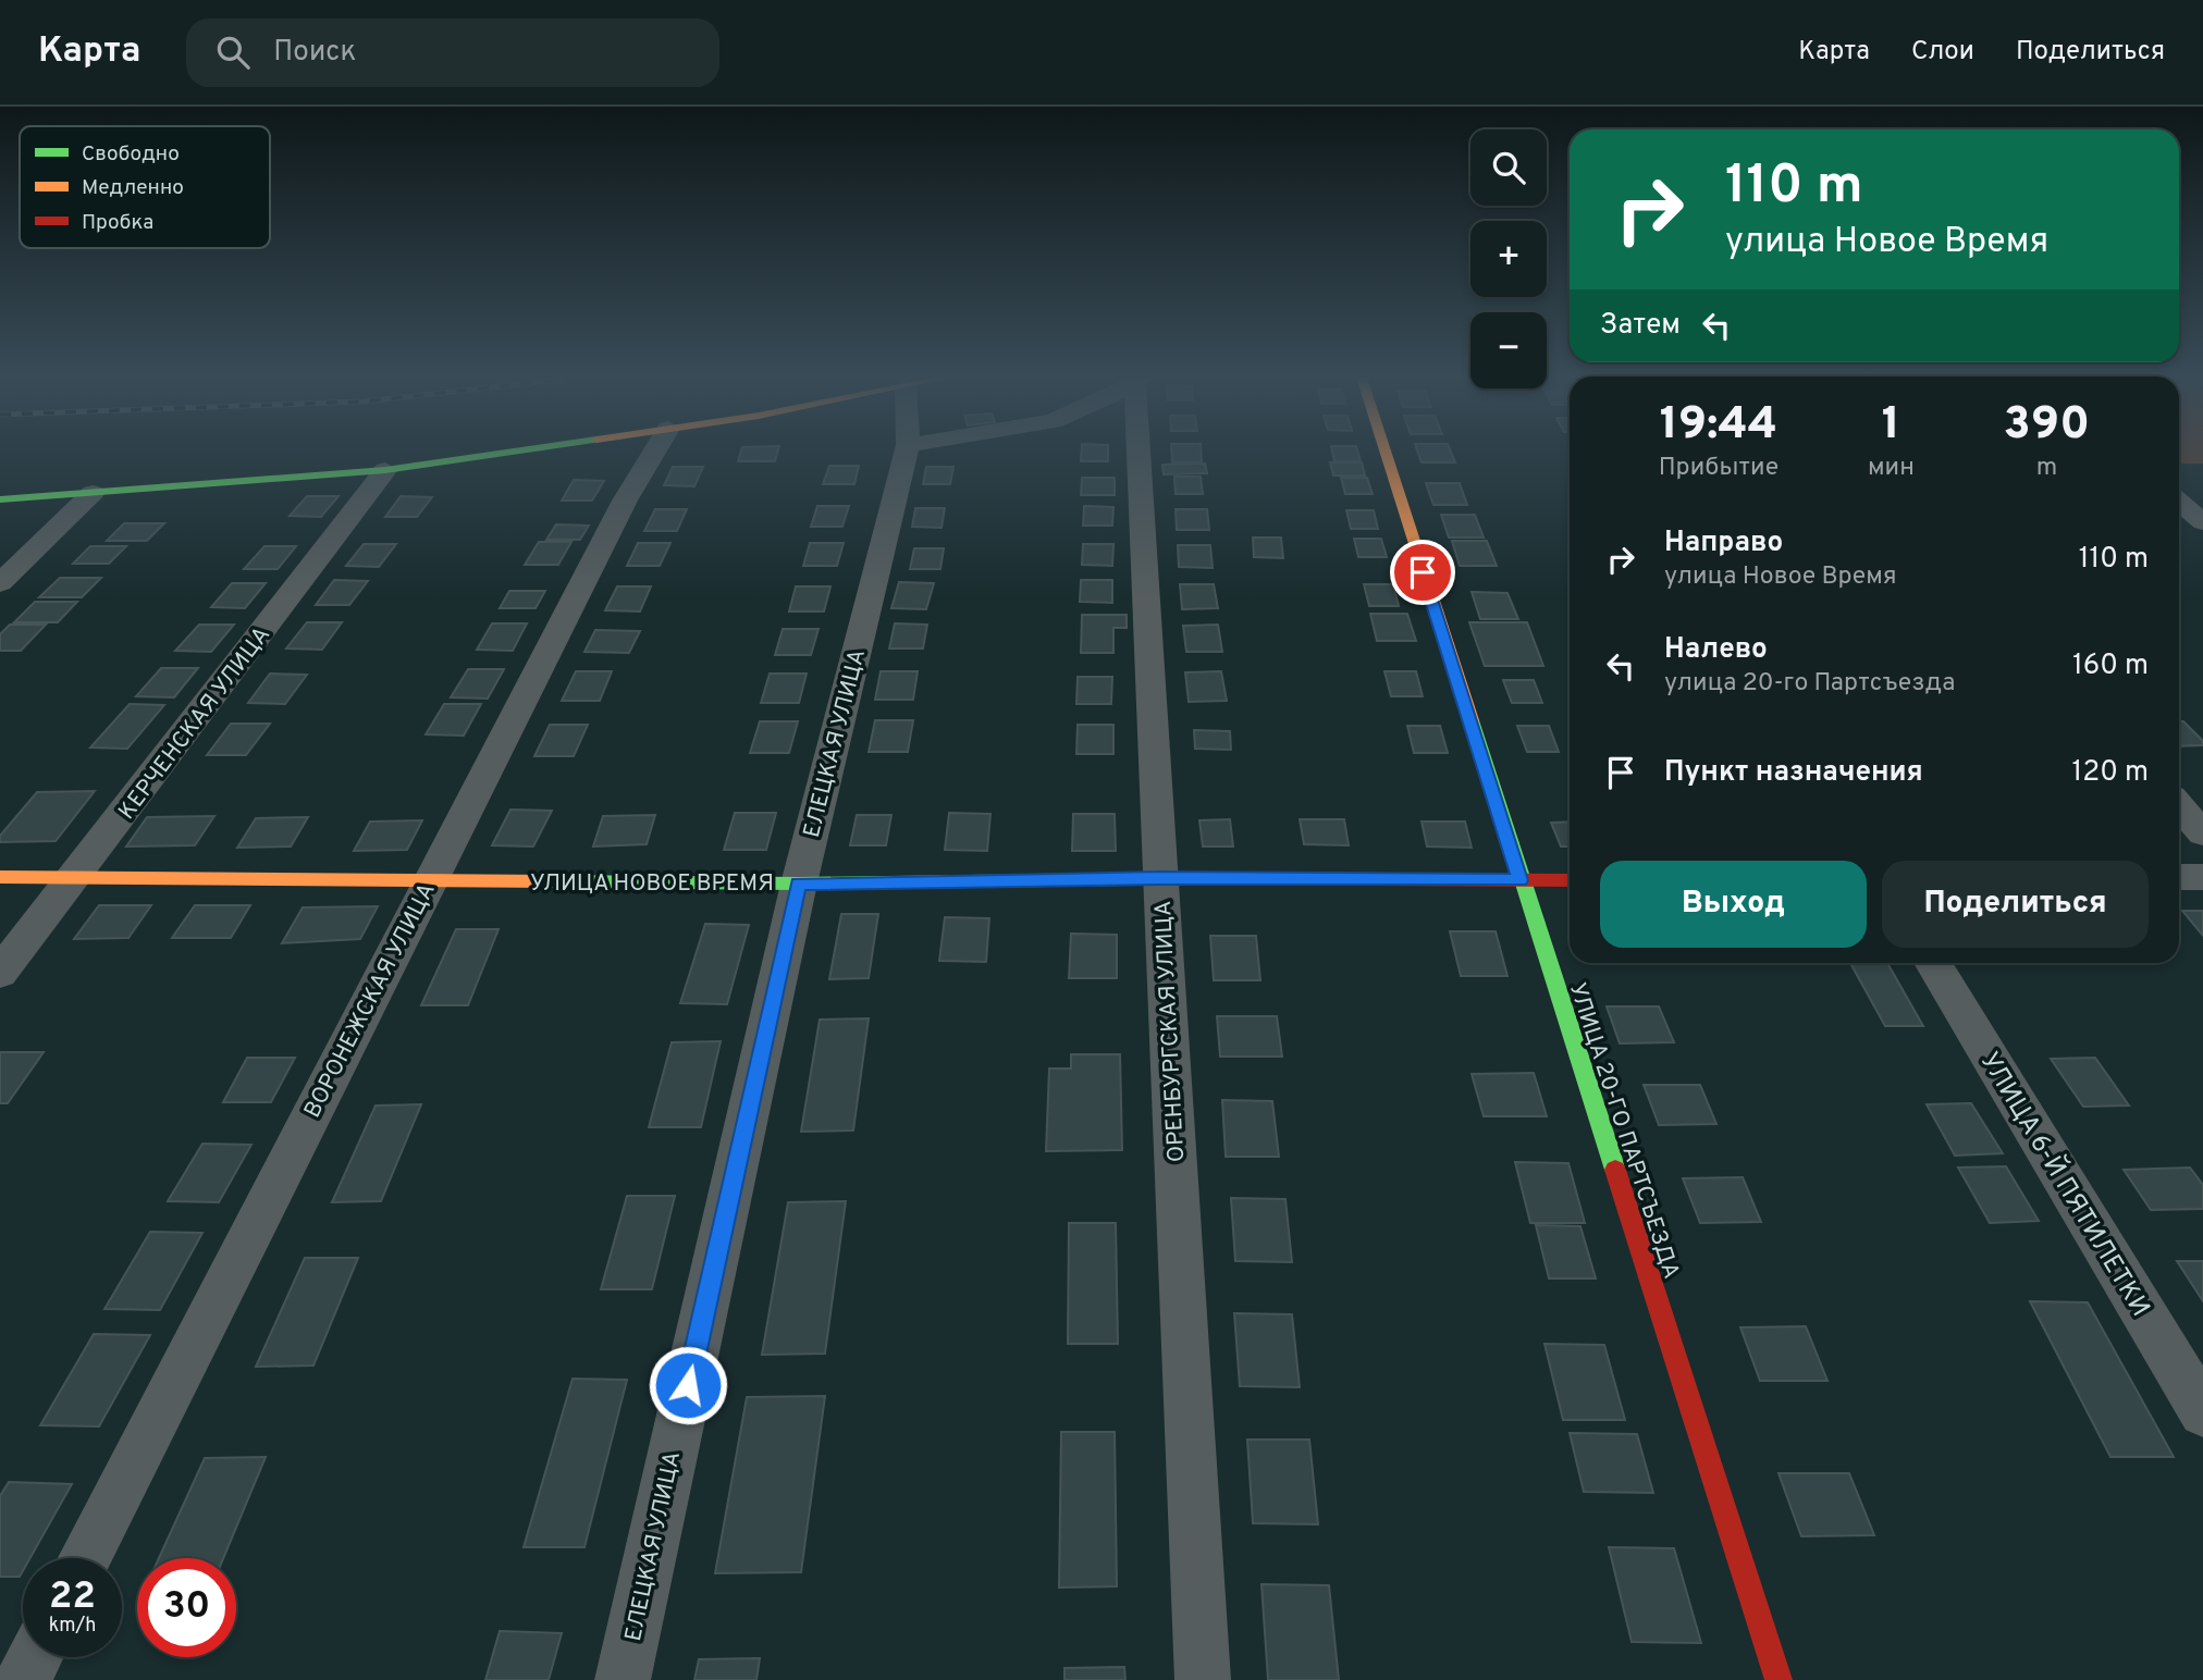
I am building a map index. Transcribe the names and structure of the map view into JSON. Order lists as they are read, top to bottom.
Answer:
{
  "streets": {
    "street": [
      "КЕРЧЕНСКАЯ УЛИЦА",
      "ЕЛЕЦКАЯ УЛИЦА",
      "УЛИЦА НОВОЕ ВРЕМЯ",
      "ВОРОНЕЖСКАЯ УЛИЦА",
      "ОРЕНБУРГСКАЯ УЛИЦА",
      "УЛИЦА 20-ГО ПАРТСЪЕЗДА",
      "УЛИЦА 6-Й ПЯТИЛЕТКИ"
    ]
  },
  "crossings": [
    ["КЕРЧЕНСКАЯ УЛИЦА", "УЛИЦА НОВОЕ ВРЕМЯ"],
    ["ЕЛЕЦКАЯ УЛИЦА", "УЛИЦА НОВОЕ ВРЕМЯ"],
    ["УЛИЦА НОВОЕ ВРЕМЯ", "ВОРОНЕЖСКАЯ УЛИЦА"],
    ["УЛИЦА НОВОЕ ВРЕМЯ", "ОРЕНБУРГСКАЯ УЛИЦА"],
    ["УЛИЦА НОВОЕ ВРЕМЯ", "УЛИЦА 20-ГО ПАРТСЪЕЗДА"]
  ],
  "legend": ["Свободно", "Медленно", "Пробка"],
  "page": {
    "header": "Карта",
    "search": "Поиск",
    "nav": ["Карта", "Слои", "Поделиться"],
    "map_buttons": ["+", "−"],
    "turn": ["110 m", "улица Новое Время"],
    "then": "Затем",
    "eta": [
      "19:44",
      "Прибытие",
      "1",
      "мин",
      "390",
      "m"
    ],
    "list": [
      {
        "name": "Направо",
        "note": "улица Новое Время",
        "value": "110 m"
      },
      {
        "name": "Налево",
        "note": "улица 20-го Партсъезда",
        "value": "160 m"
      },
      {
        "name": "Пункт назначения",
        "value": "120 m"
      }
    ],
    "buttons": ["Выход", "Поделиться"],
    "speed": "22 km/h",
    "limit": "30"
  }
}
